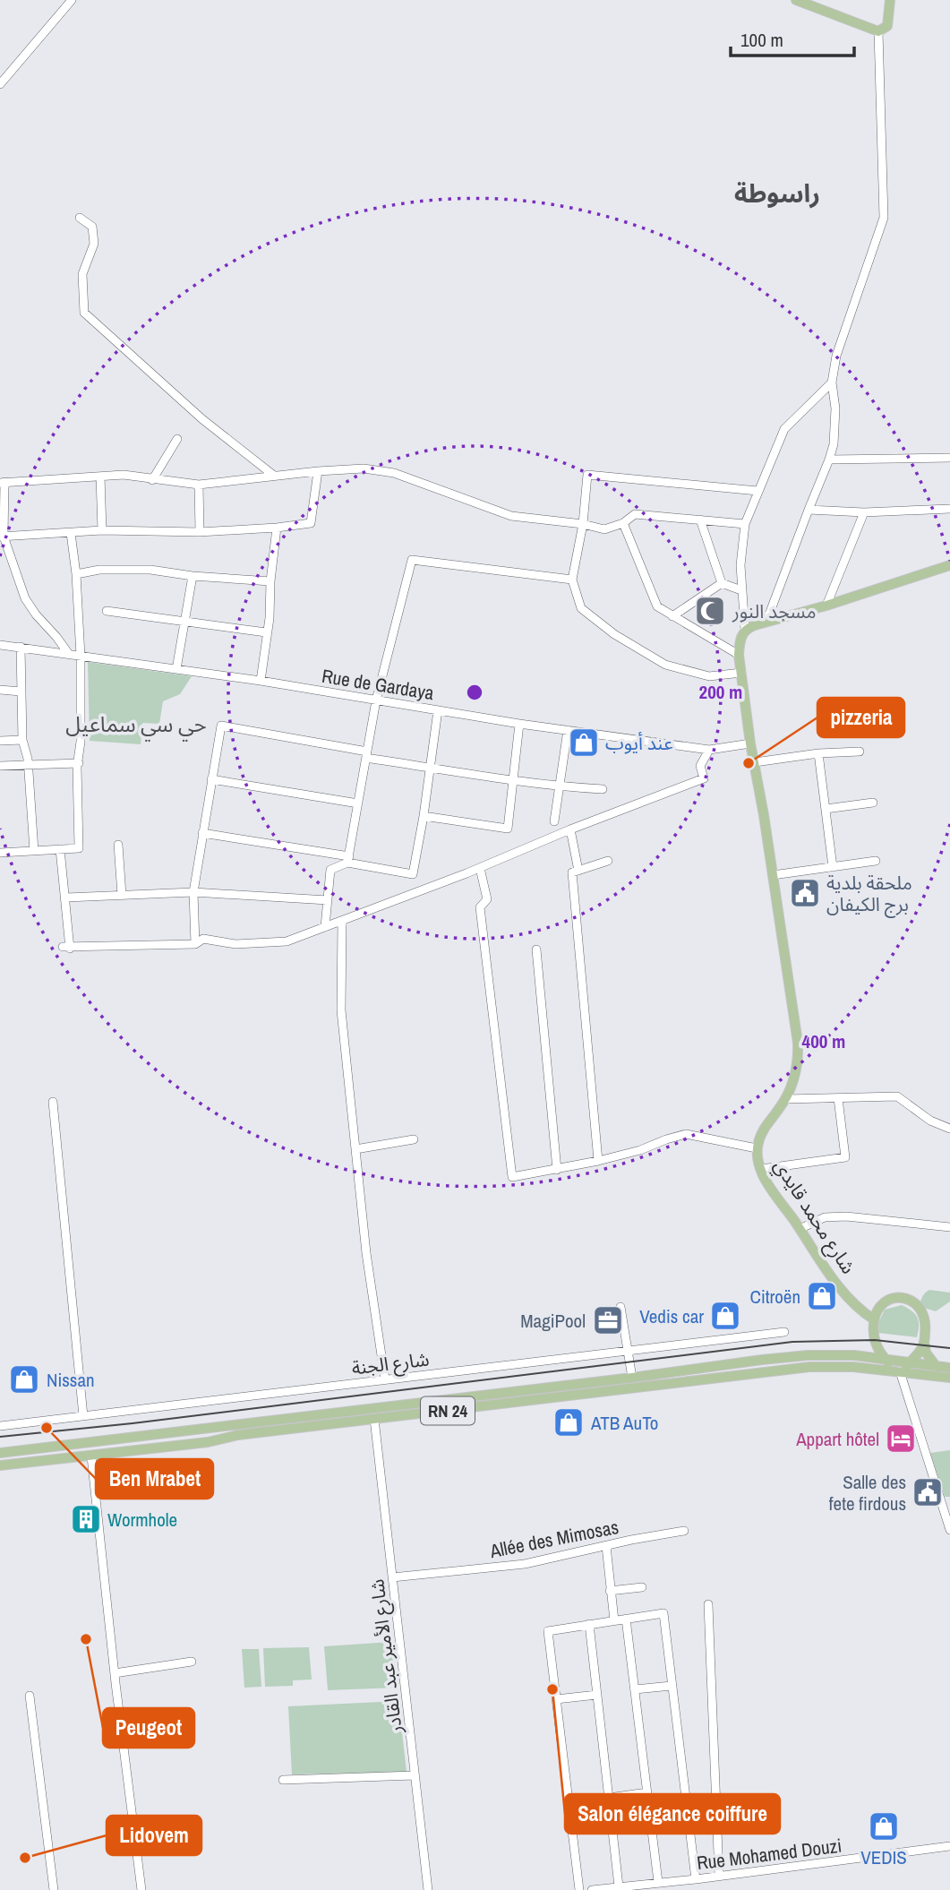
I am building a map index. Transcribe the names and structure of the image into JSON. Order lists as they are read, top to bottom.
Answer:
{
  "streets": {
    "main road": ["شارع محمد قايدي", "RN 24"],
    "street": [
      "Rue de Gardaya",
      "شارع الجنة",
      "Allée des Mimosas",
      "شارع الأمير عبد القادر",
      "Rue Mohamed Douzi"
    ]
  },
  "crossings": [
    ["Rue de Gardaya", "شارع محمد قايدي"],
    ["شارع محمد قايدي", "RN 24"],
    ["RN 24", "شارع الأمير عبد القادر"],
    ["Allée des Mimosas", "شارع الأمير عبد القادر"]
  ],
  "districts": ["راسوطة", "حي سي سماعيل"],
  "places": {
    "mosque": ["مسجد النور"],
    "shop": [
      "عند أيوب",
      "Citroën",
      "Vedis car",
      "Nissan",
      "ATB AuTo",
      "VEDIS"
    ],
    "other": [
      "pizzeria",
      "Ben Mrabet",
      "Peugeot",
      "Salon élégance coiffure",
      "Lidovem"
    ],
    "public building": ["ملحقة بلدية برج الكيفان", "Salle des fete firdous"],
    "office": ["MagiPool"],
    "hotel": ["Appart hôtel"],
    "building": ["Wormhole"]
  },
  "scale_bar": "100 m",
  "rings": ["200 m", "400 m"]
}
